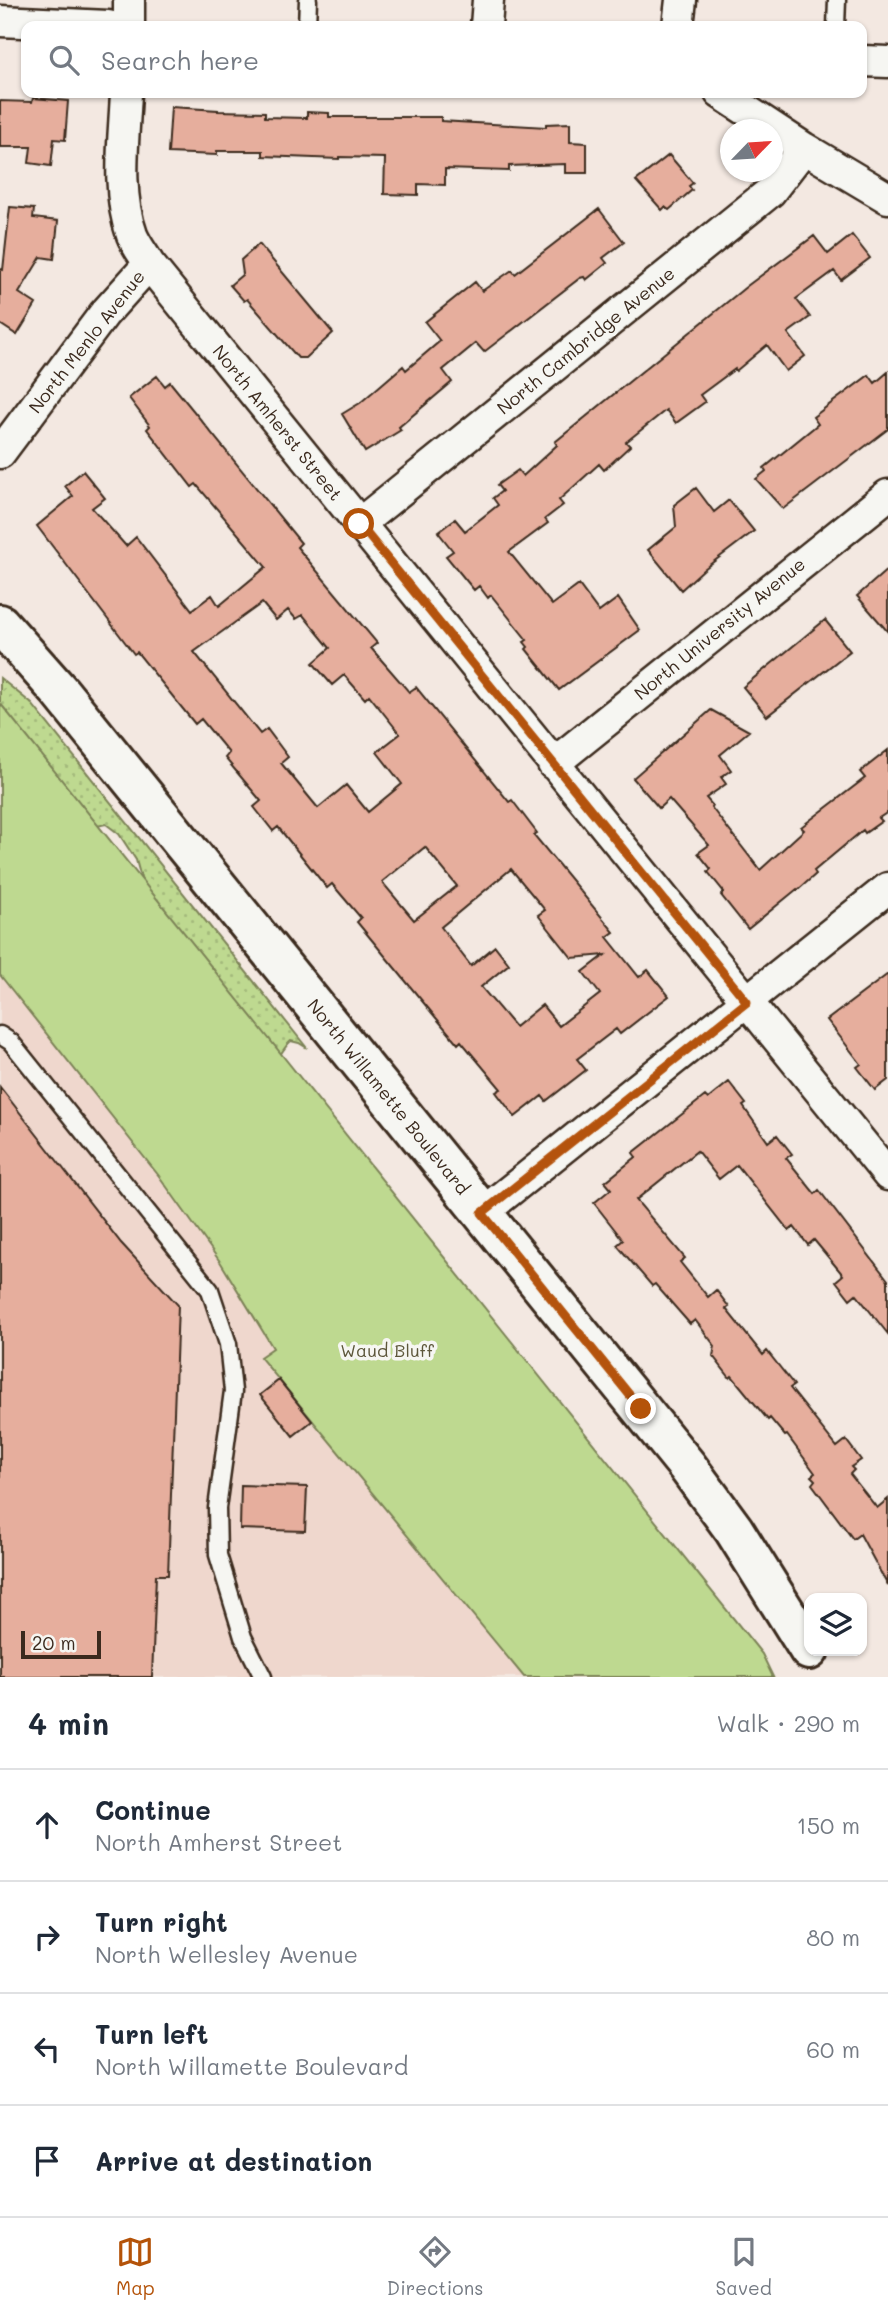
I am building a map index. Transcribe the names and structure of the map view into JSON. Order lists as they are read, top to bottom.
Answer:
{
  "streets": {
    "main road": ["North Willamette Boulevard"],
    "street": [
      "North Cambridge Avenue",
      "North Menlo Avenue",
      "North Amherst Street",
      "North University Avenue"
    ]
  },
  "crossings": [
    ["North Cambridge Avenue", "North Amherst Street"],
    ["North Menlo Avenue", "North Amherst Street"],
    ["North Amherst Street", "North University Avenue"]
  ],
  "parks": ["Waud Bluff"],
  "scale_bar": "20 m",
  "north": "top right",
  "page": {
    "search": "Search here",
    "scale": "20 m",
    "heading": ["4 min", "Walk · 290 m"],
    "list": [
      ["Continue", "North Amherst Street", "150 m"],
      ["Turn right", "North Wellesley Avenue", "80 m"],
      ["Turn left", "North Willamette Boulevard", "60 m"],
      "Arrive at destination"
    ],
    "nav": ["Map", "Directions", "Saved"]
  }
}
